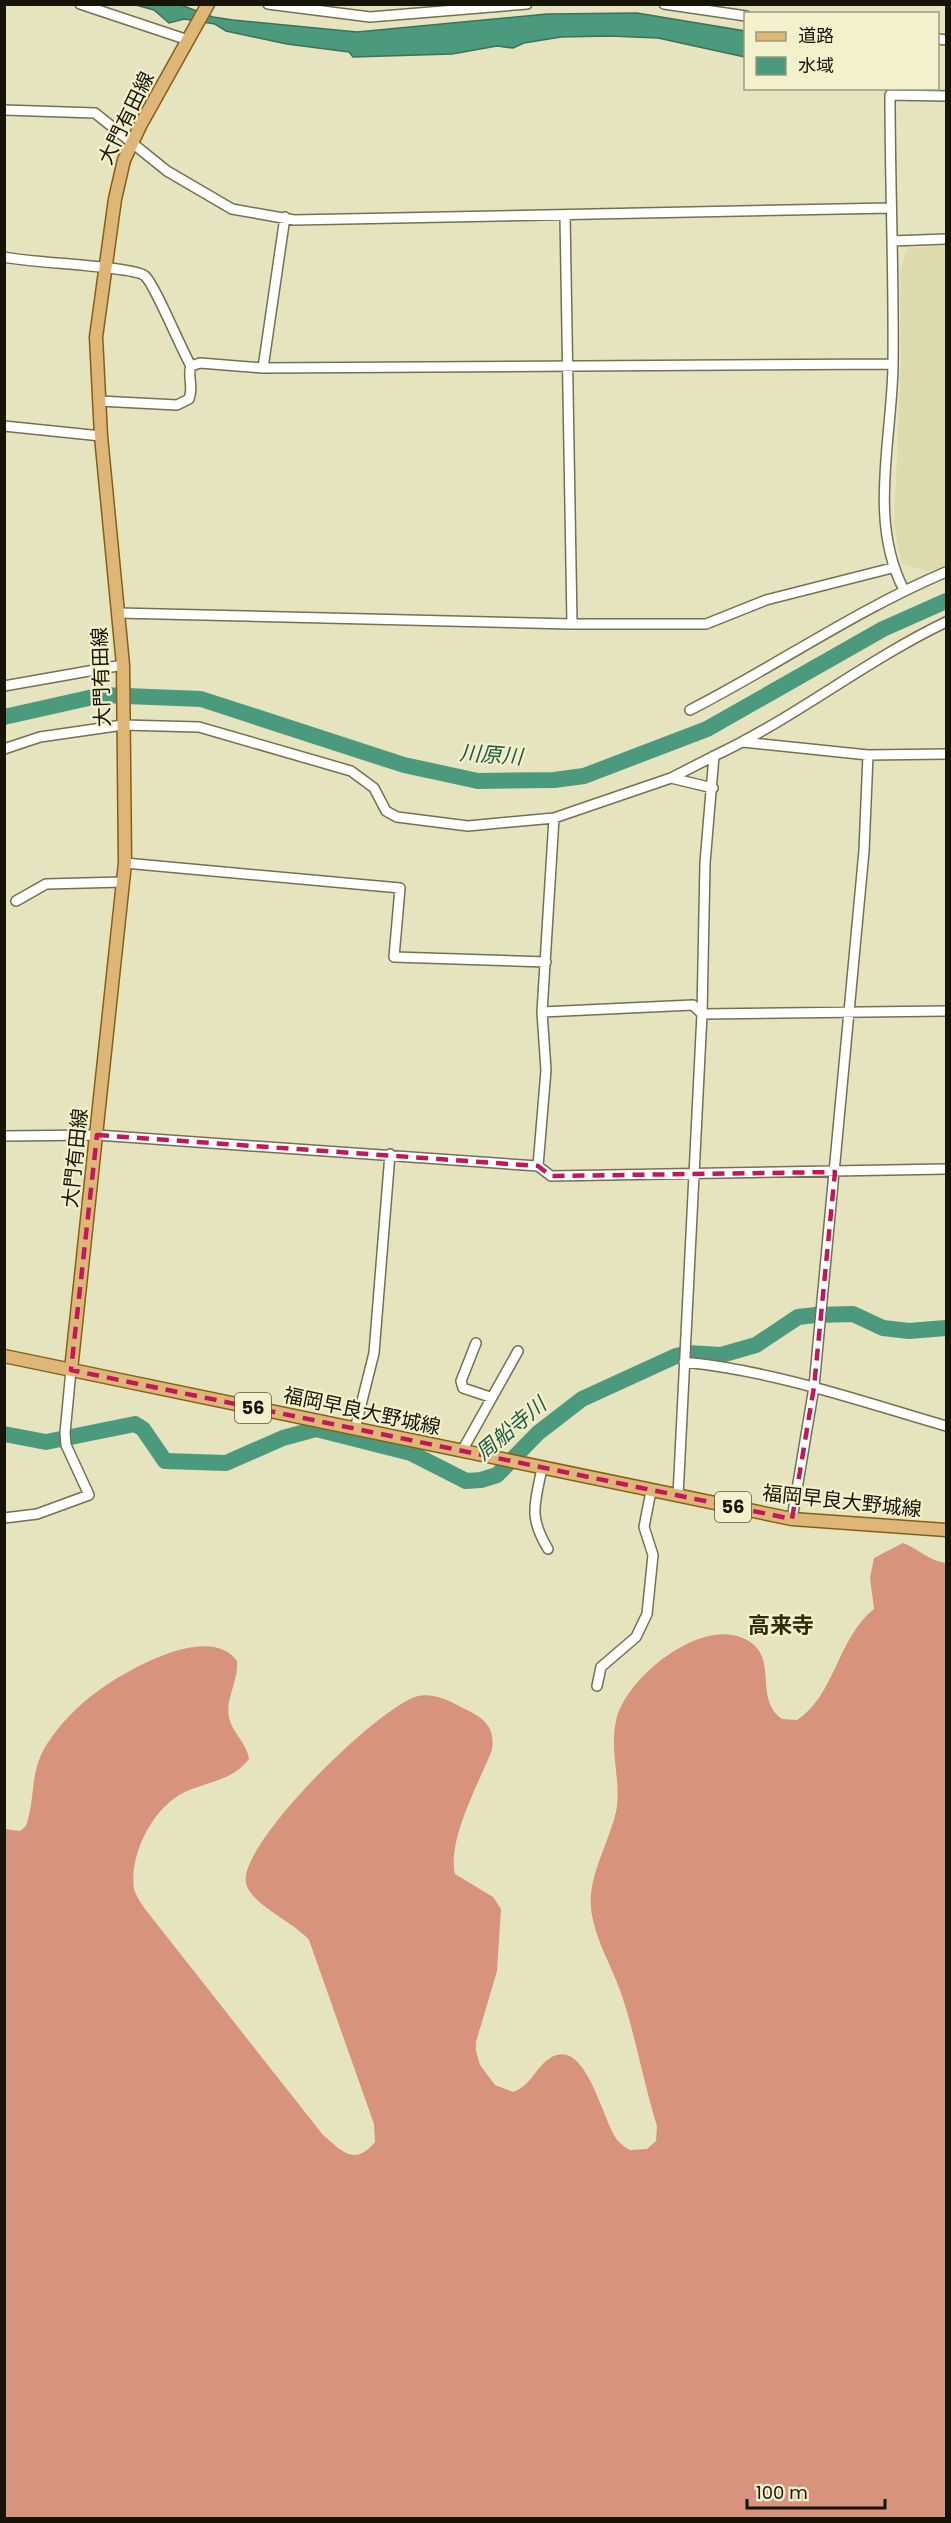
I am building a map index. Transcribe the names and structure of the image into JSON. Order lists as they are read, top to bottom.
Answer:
{
  "streets": {
    "main road": ["大門有田線", "56", "福岡早良大野城線"]
  },
  "crossings": [
    ["大門有田線", "福岡早良大野城線"]
  ],
  "districts": ["高来寺"],
  "water": ["川原川", "周船寺川"],
  "legend": ["道路", "水域"],
  "scale_bar": "100 m"
}
